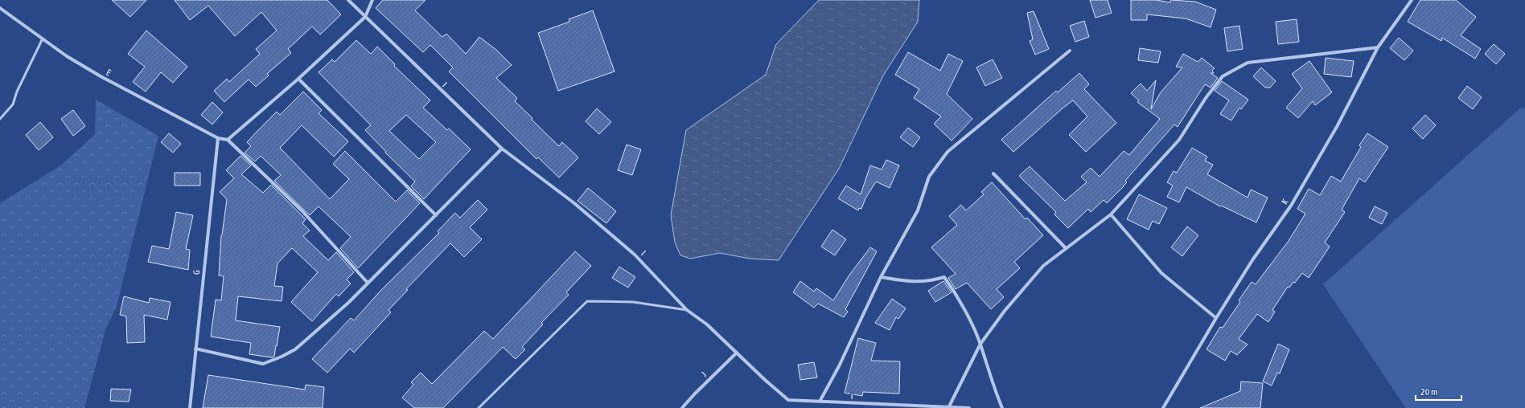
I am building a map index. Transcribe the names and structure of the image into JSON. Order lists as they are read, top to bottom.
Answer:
{
  "streets": {
    "street": [
      "E",
      "I",
      "K",
      "G",
      "J"
    ]
  },
  "crossings": [
    ["E", "G"],
    ["I", "J"]
  ],
  "scale_bar": "20 m"
}
